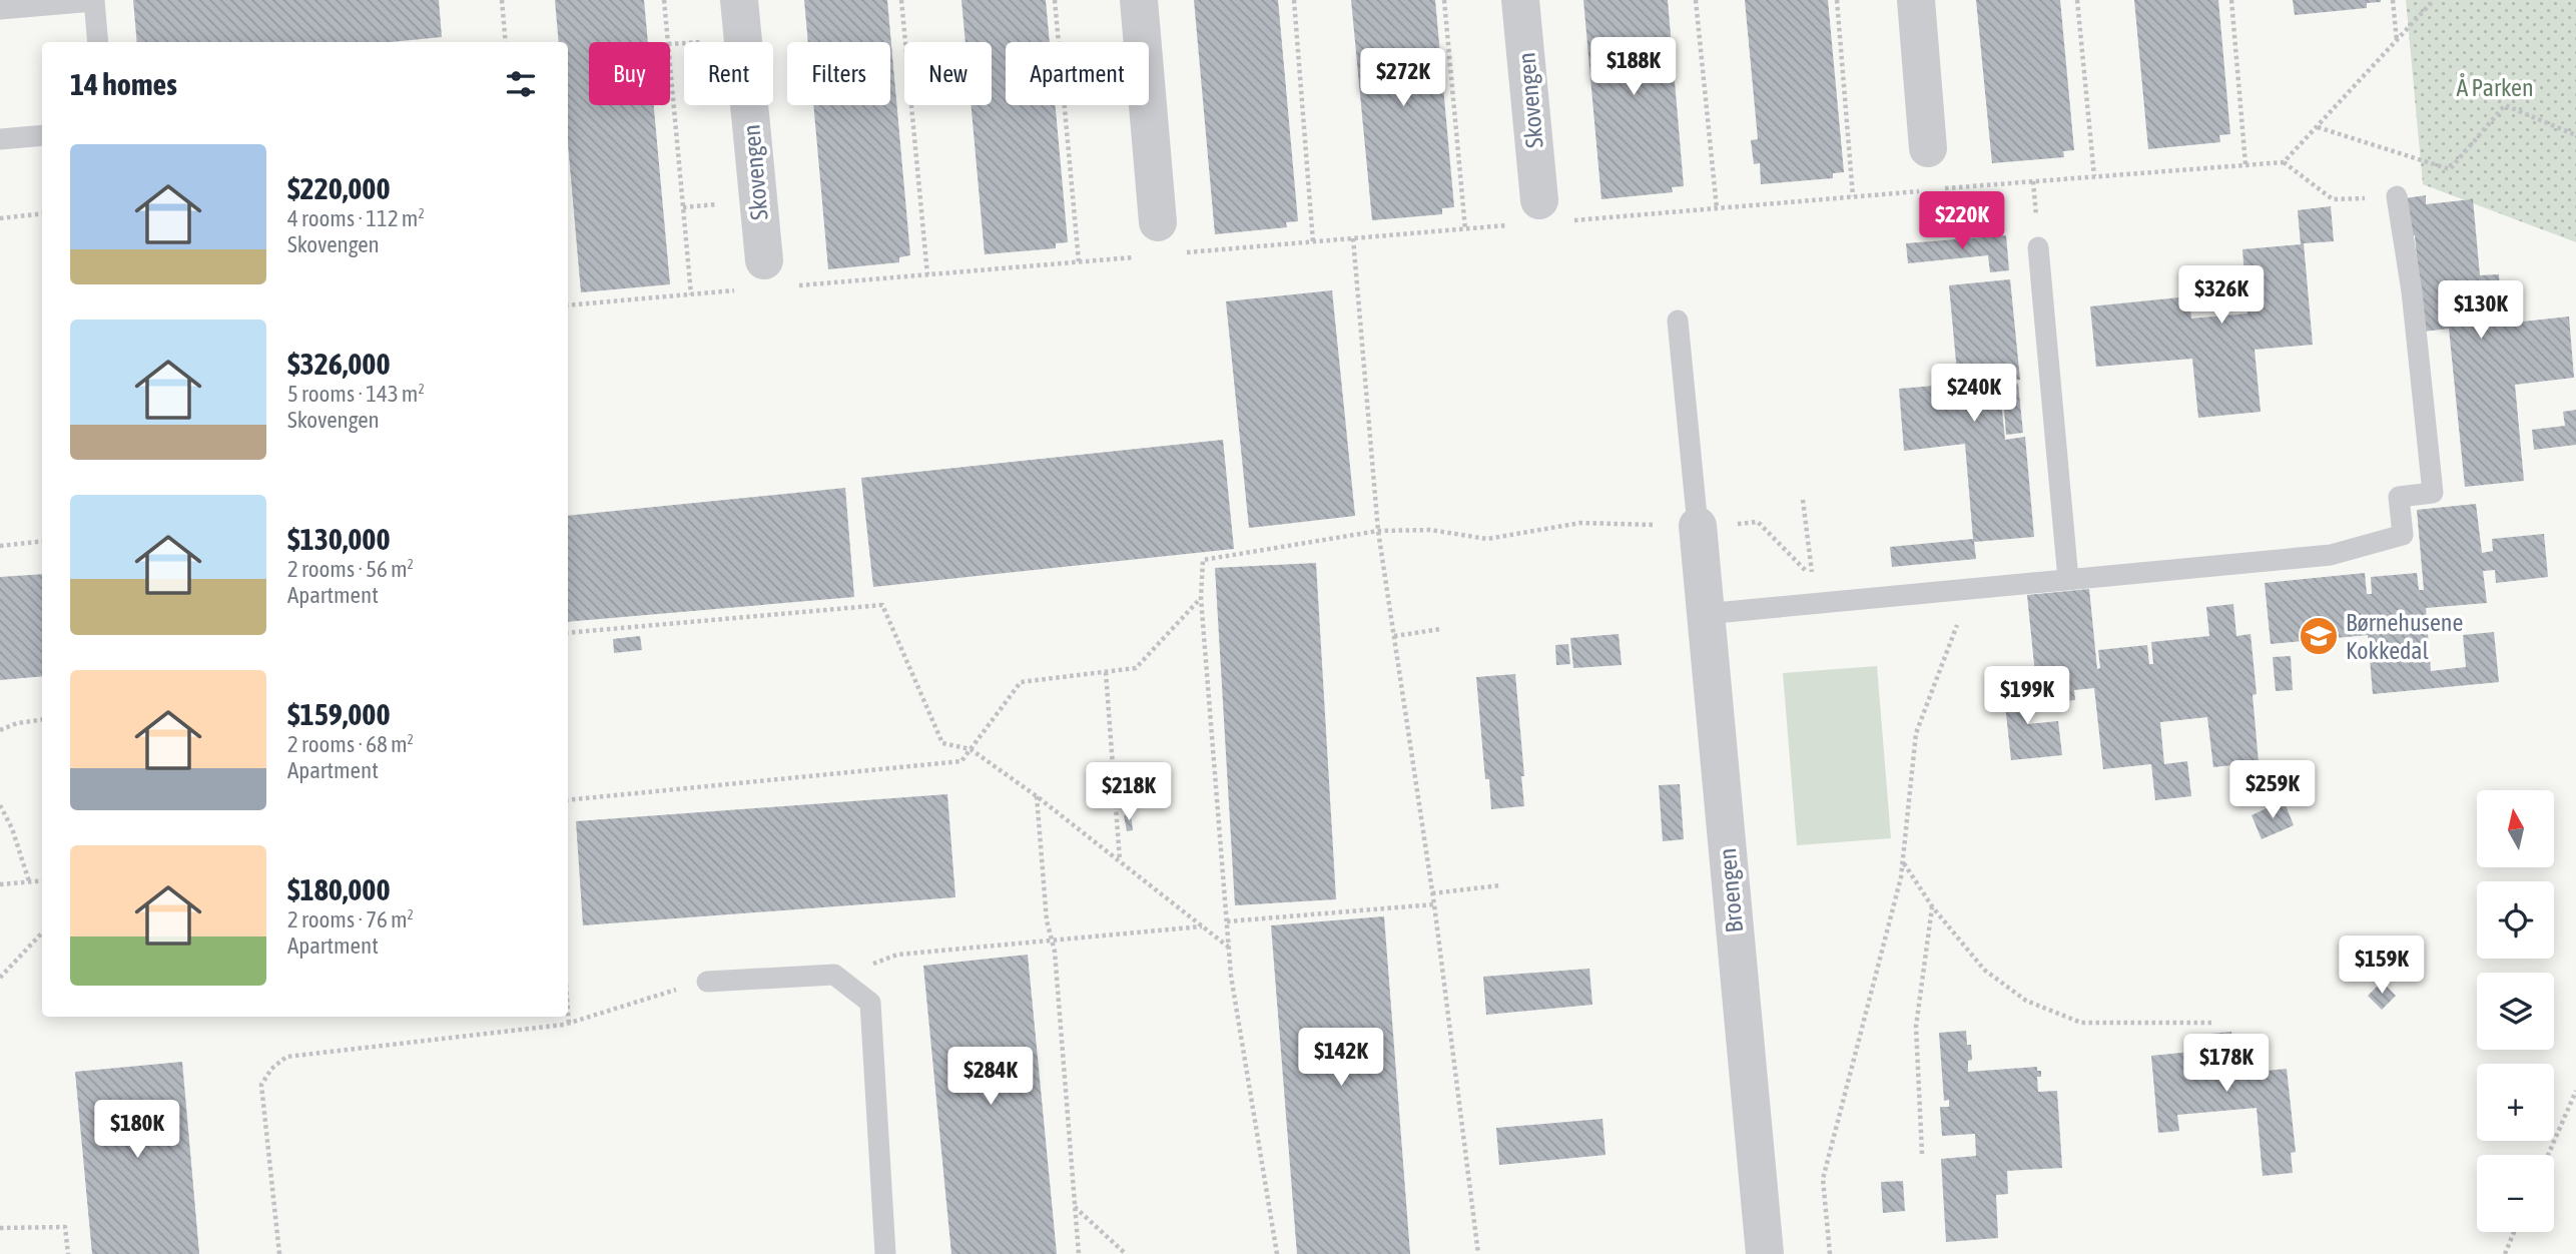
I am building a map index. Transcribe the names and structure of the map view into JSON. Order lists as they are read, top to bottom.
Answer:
{
  "streets": {
    "street": ["Skovengen", "Broengen"]
  },
  "parks": ["Å Parken"],
  "places": {
    "school or university": ["Børnehusene Kokkedal"]
  },
  "north": "top",
  "page": {
    "price": [
      "$188K",
      "$272K",
      "$220K",
      "$326K",
      "$130K",
      "$240K",
      "$199K",
      "$259K",
      "$218K",
      "$159K",
      "$142K",
      "$178K",
      "$284K",
      "$180K"
    ],
    "chip": [
      "Buy",
      "Rent",
      "Filters",
      "New",
      "Apartment"
    ],
    "heading": "14 homes",
    "list": [
      {
        "name": "$220,000",
        "note": "4 rooms · 112 m² · Skovengen"
      },
      {
        "name": "$326,000",
        "note": "5 rooms · 143 m² · Skovengen"
      },
      {
        "name": "$130,000",
        "note": "2 rooms · 56 m² · Apartment"
      },
      {
        "name": "$159,000",
        "note": "2 rooms · 68 m² · Apartment"
      },
      {
        "name": "$180,000",
        "note": "2 rooms · 76 m² · Apartment"
      }
    ],
    "map_buttons": ["+", "−"]
  }
}
